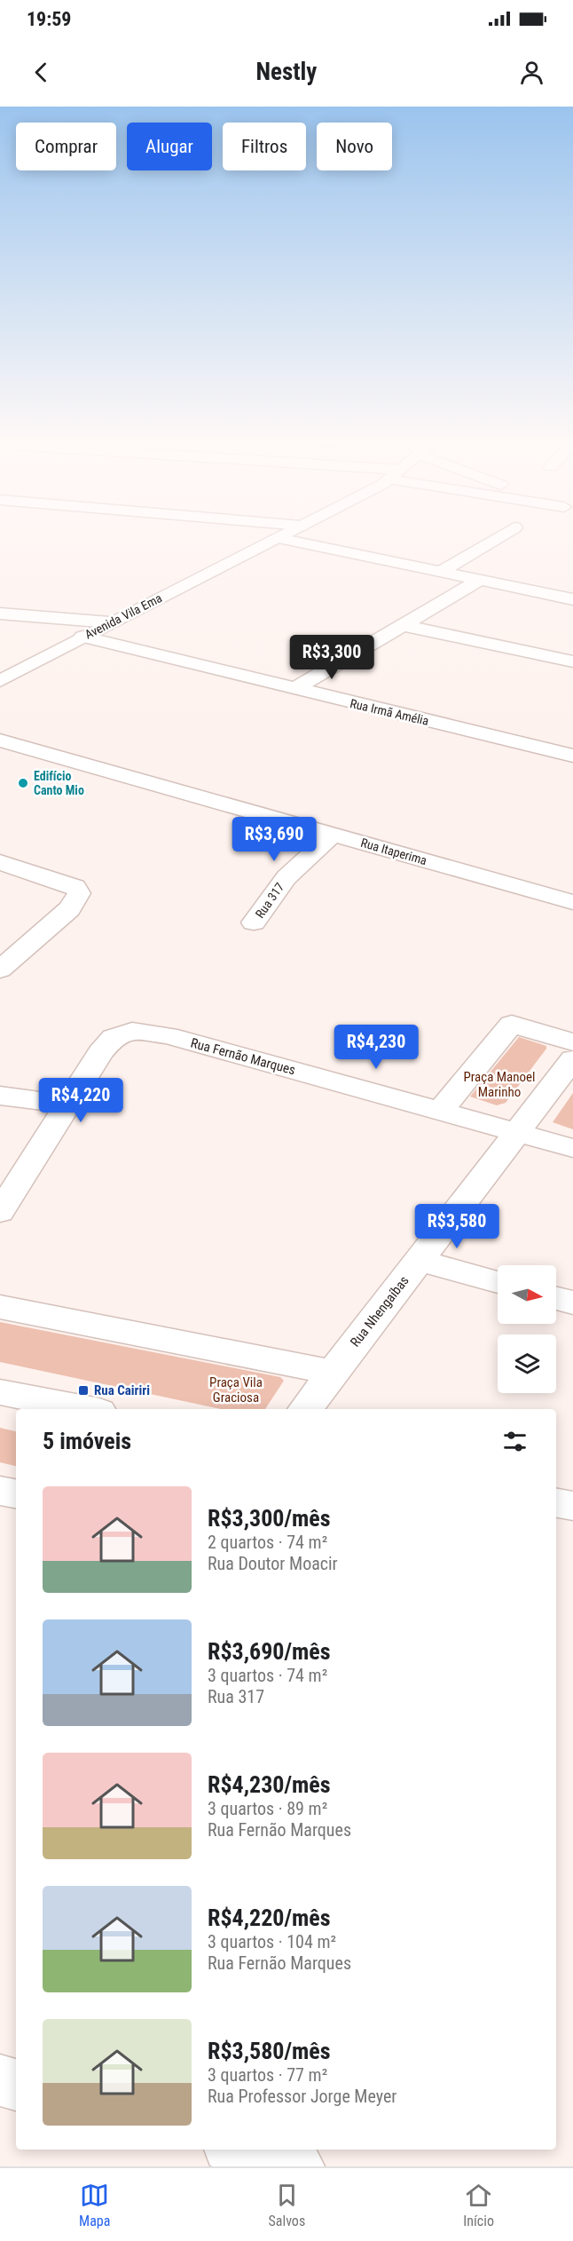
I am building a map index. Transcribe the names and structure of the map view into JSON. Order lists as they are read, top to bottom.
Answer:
{
  "streets": {
    "street": [
      "Avenida Vila Ema",
      "Rua Irmã Amélia",
      "Rua Itaperima",
      "Rua 317",
      "Rua Fernão Marques",
      "Rua Nhengaíbas"
    ]
  },
  "crossings": [
    ["Avenida Vila Ema", "Rua Irmã Amélia"],
    ["Rua Itaperima", "Rua 317"],
    ["Rua Fernão Marques", "Rua Nhengaíbas"]
  ],
  "parks": ["Praça Manoel Marinho", "Praça Vila Graciosa"],
  "places": {
    "other": ["Edifício Canto Mio"],
    "transit": ["Rua Cairiri"]
  },
  "north": "right",
  "page": {
    "status": "19:59",
    "header": "Nestly",
    "chip": [
      "Comprar",
      "Alugar",
      "Filtros",
      "Novo"
    ],
    "price": [
      "R$3,300",
      "R$3,690",
      "R$4,230",
      "R$4,220",
      "R$3,580"
    ],
    "heading": "5 imóveis",
    "list": [
      {
        "name": "R$3,300/mês",
        "note": "2 quartos · 74 m² · Rua Doutor Moacir"
      },
      {
        "name": "R$3,690/mês",
        "note": "3 quartos · 74 m² · Rua 317"
      },
      {
        "name": "R$4,230/mês",
        "note": "3 quartos · 89 m² · Rua Fernão Marques"
      },
      {
        "name": "R$4,220/mês",
        "note": "3 quartos · 104 m² · Rua Fernão Marques"
      },
      {
        "name": "R$3,580/mês",
        "note": "3 quartos · 77 m² · Rua Professor Jorge Meyer"
      }
    ],
    "tabs": ["Mapa", "Salvos", "Início"]
  }
}
